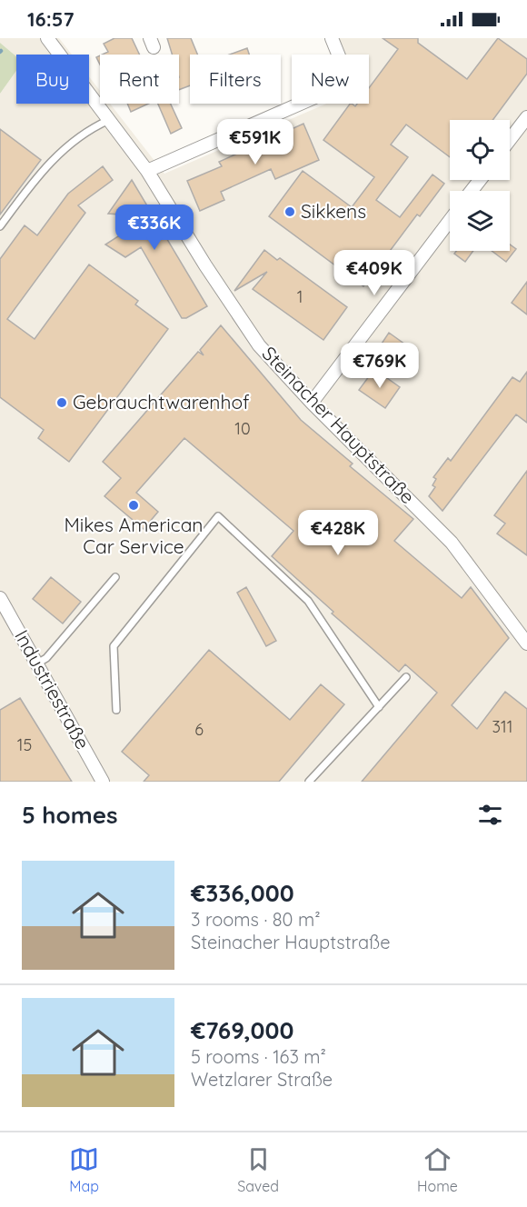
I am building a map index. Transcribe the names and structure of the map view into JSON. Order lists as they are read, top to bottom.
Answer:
{
  "streets": {
    "street": ["Steinacher Hauptstraße", "Industriestraße"]
  },
  "places": ["Sikkens", "Gebrauchtwarenhof", "Mikes American Car Service"],
  "house_numbers": [
    "1",
    "10",
    "311",
    "6",
    "15"
  ],
  "page": {
    "status": "16:57",
    "chip": [
      "Buy",
      "Rent",
      "Filters",
      "New"
    ],
    "price": [
      "€591K",
      "€336K",
      "€409K",
      "€769K",
      "€428K"
    ],
    "heading": "5 homes",
    "list": [
      {
        "name": "€336,000",
        "note": "3 rooms · 80 m² · Steinacher Hauptstraße"
      },
      {
        "name": "€769,000",
        "note": "5 rooms · 163 m² · Wetzlarer Straße"
      }
    ],
    "tabs": ["Map", "Saved", "Home"]
  }
}
